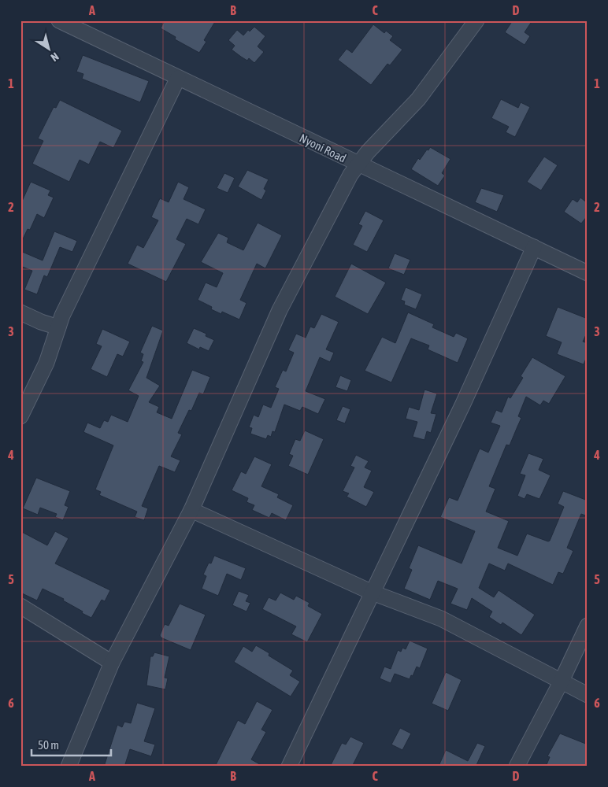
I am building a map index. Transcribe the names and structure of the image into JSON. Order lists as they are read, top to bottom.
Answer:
{
  "streets": {
    "street": ["Nyoni Road"]
  },
  "scale_bar": "50 m",
  "north": "bottom right",
  "grid": {
    "columns": [
      "A",
      "B",
      "C",
      "D"
    ],
    "rows": [
      "1",
      "2",
      "3",
      "4",
      "5",
      "6"
    ]
  }
}
